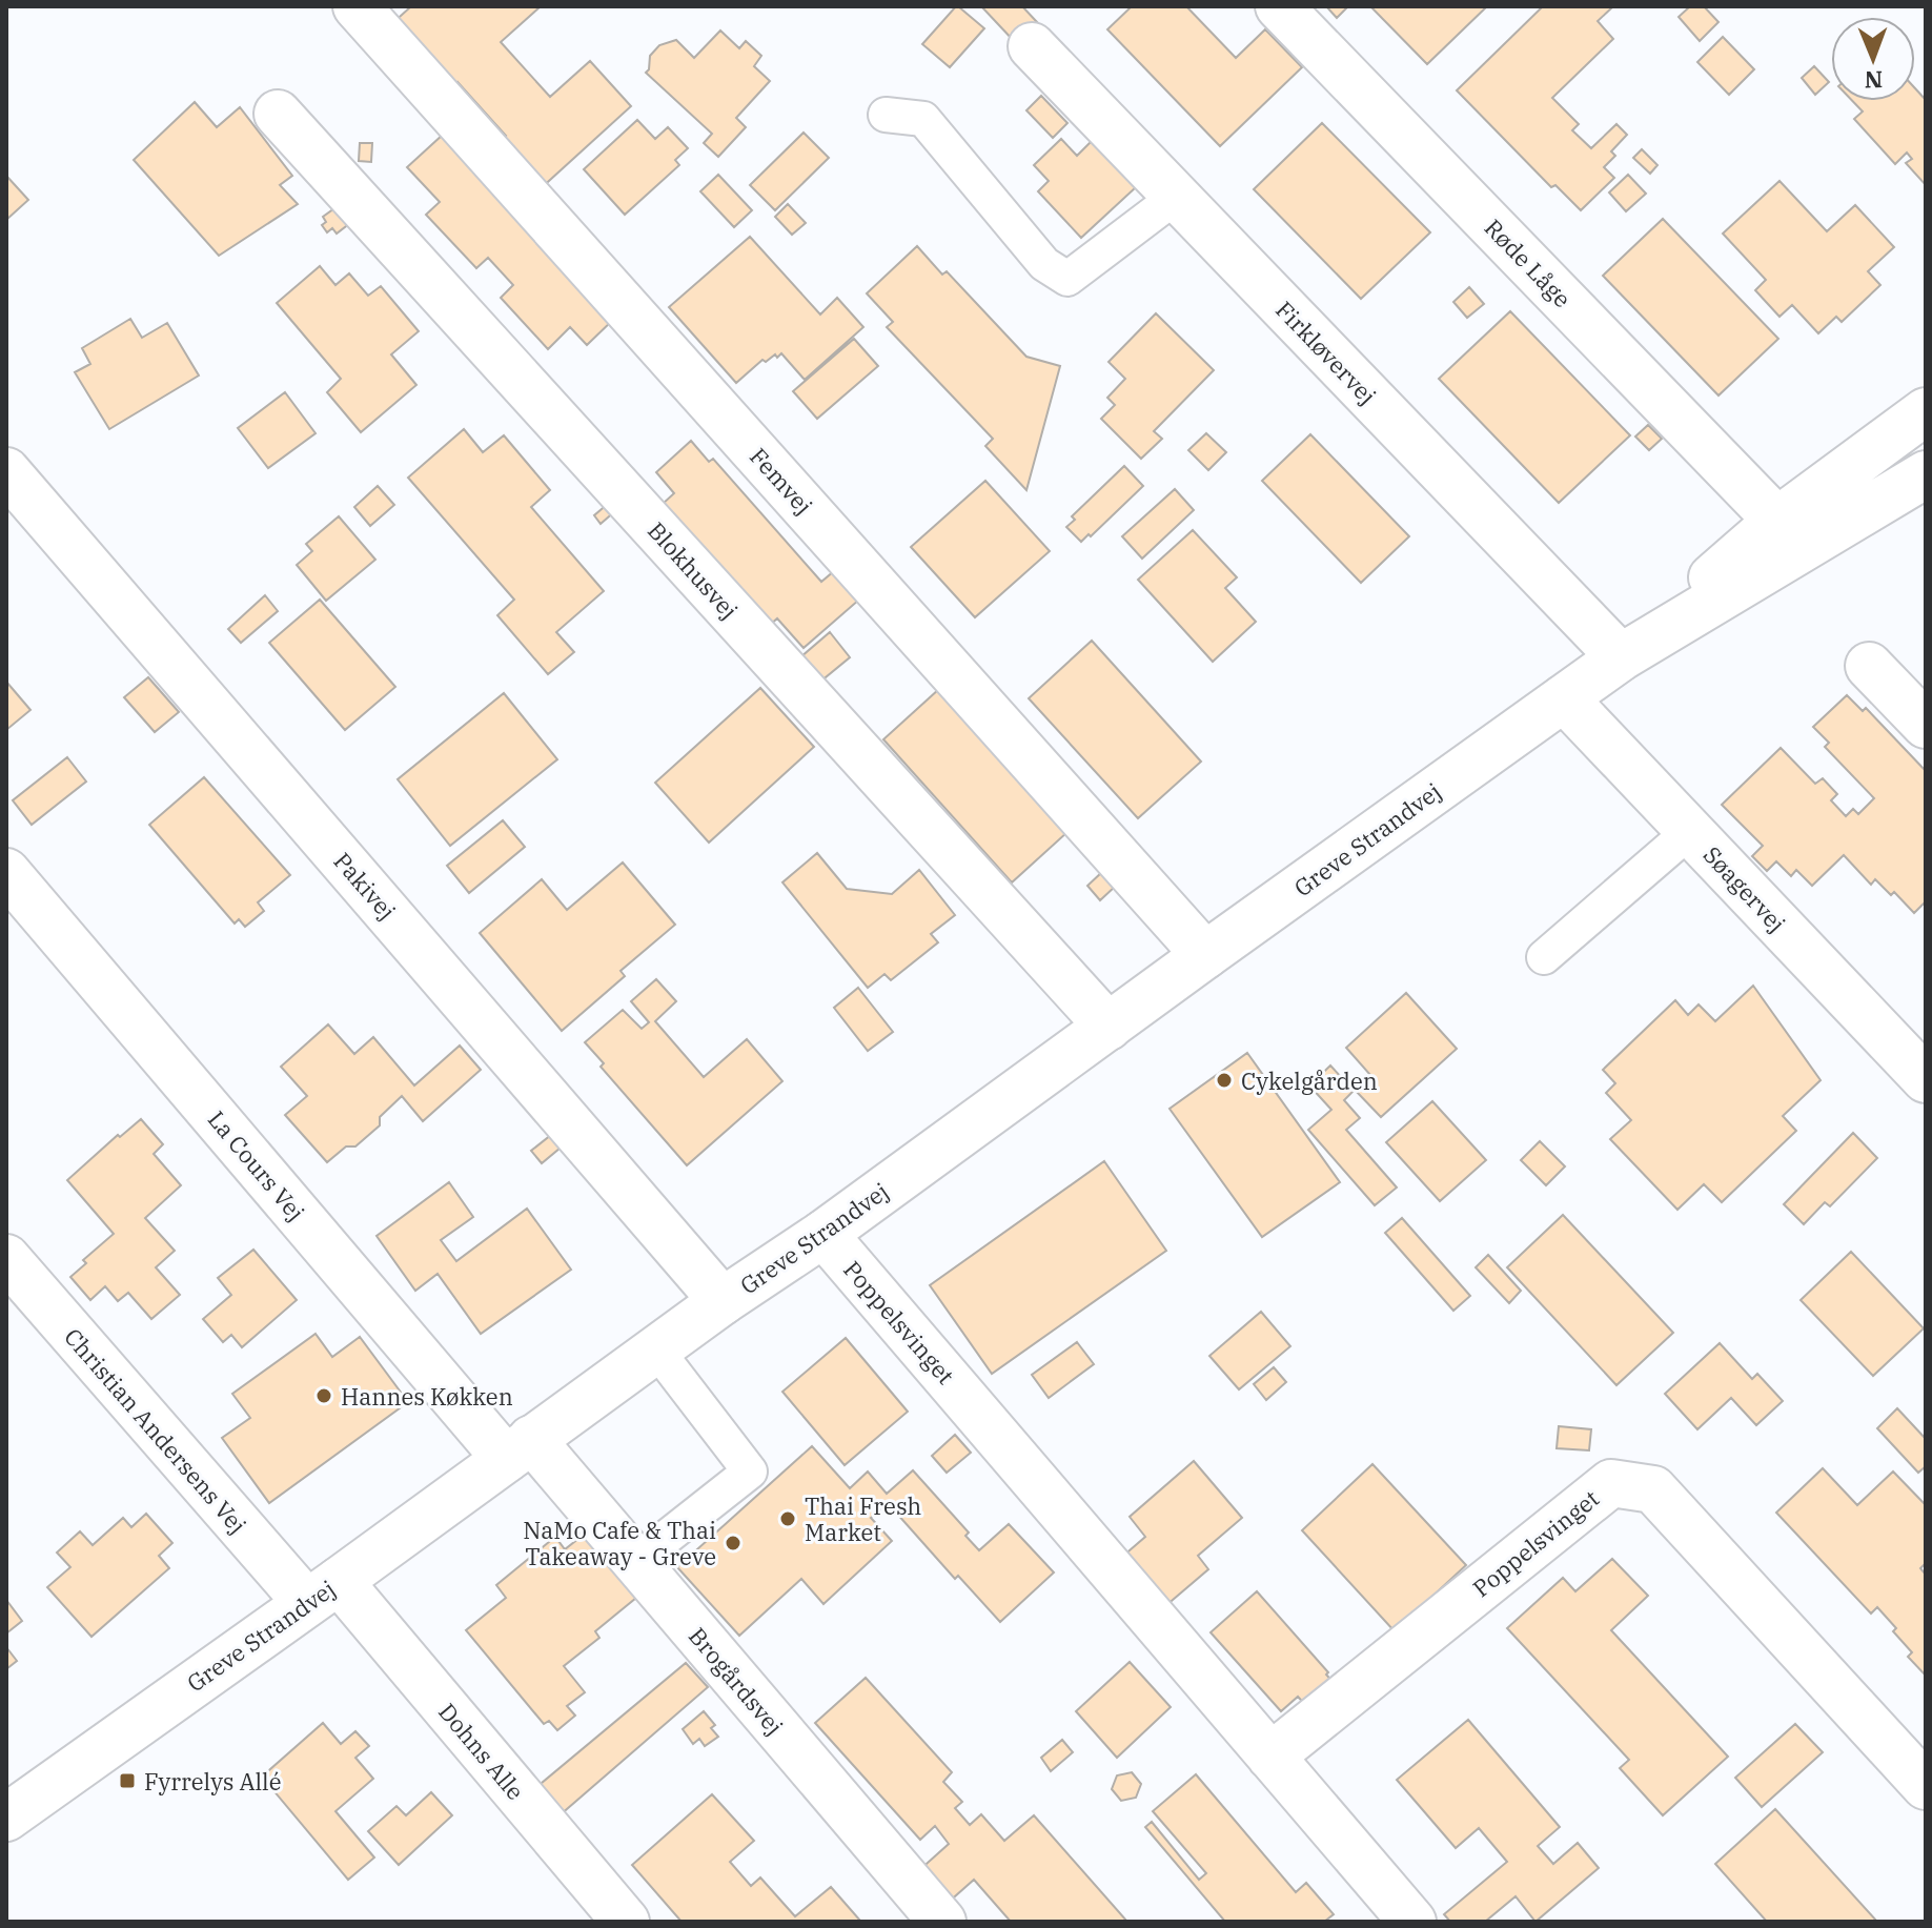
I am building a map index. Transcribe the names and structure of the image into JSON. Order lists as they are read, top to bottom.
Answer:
{
  "streets": {
    "street": [
      "Røde Låge",
      "Firkløvervej",
      "Femvej",
      "Blokhusvej",
      "Greve Strandvej",
      "Pakivej",
      "Søagervej",
      "La Cours Vej",
      "Poppelsvinget",
      "Christian Andersens Vej",
      "Brogårdsvej",
      "Dohns Alle"
    ]
  },
  "crossings": [
    ["Røde Låge", "Greve Strandvej"],
    ["Firkløvervej", "Greve Strandvej"],
    ["Femvej", "Greve Strandvej"],
    ["Blokhusvej", "Greve Strandvej"],
    ["Greve Strandvej", "Pakivej"],
    ["Greve Strandvej", "Søagervej"],
    ["Greve Strandvej", "La Cours Vej"],
    ["Greve Strandvej", "Poppelsvinget"],
    ["Greve Strandvej", "Christian Andersens Vej"],
    ["Greve Strandvej", "Brogårdsvej"],
    ["Greve Strandvej", "Dohns Alle"],
    ["La Cours Vej", "Brogårdsvej"],
    ["Christian Andersens Vej", "Dohns Alle"]
  ],
  "places": {
    "other": [
      "Cykelgården",
      "Hannes Køkken",
      "Thai Fresh Market",
      "NaMo Cafe & Thai Takeaway - Greve"
    ],
    "transit": ["Fyrrelys Allé"]
  },
  "north": "bottom"
}
